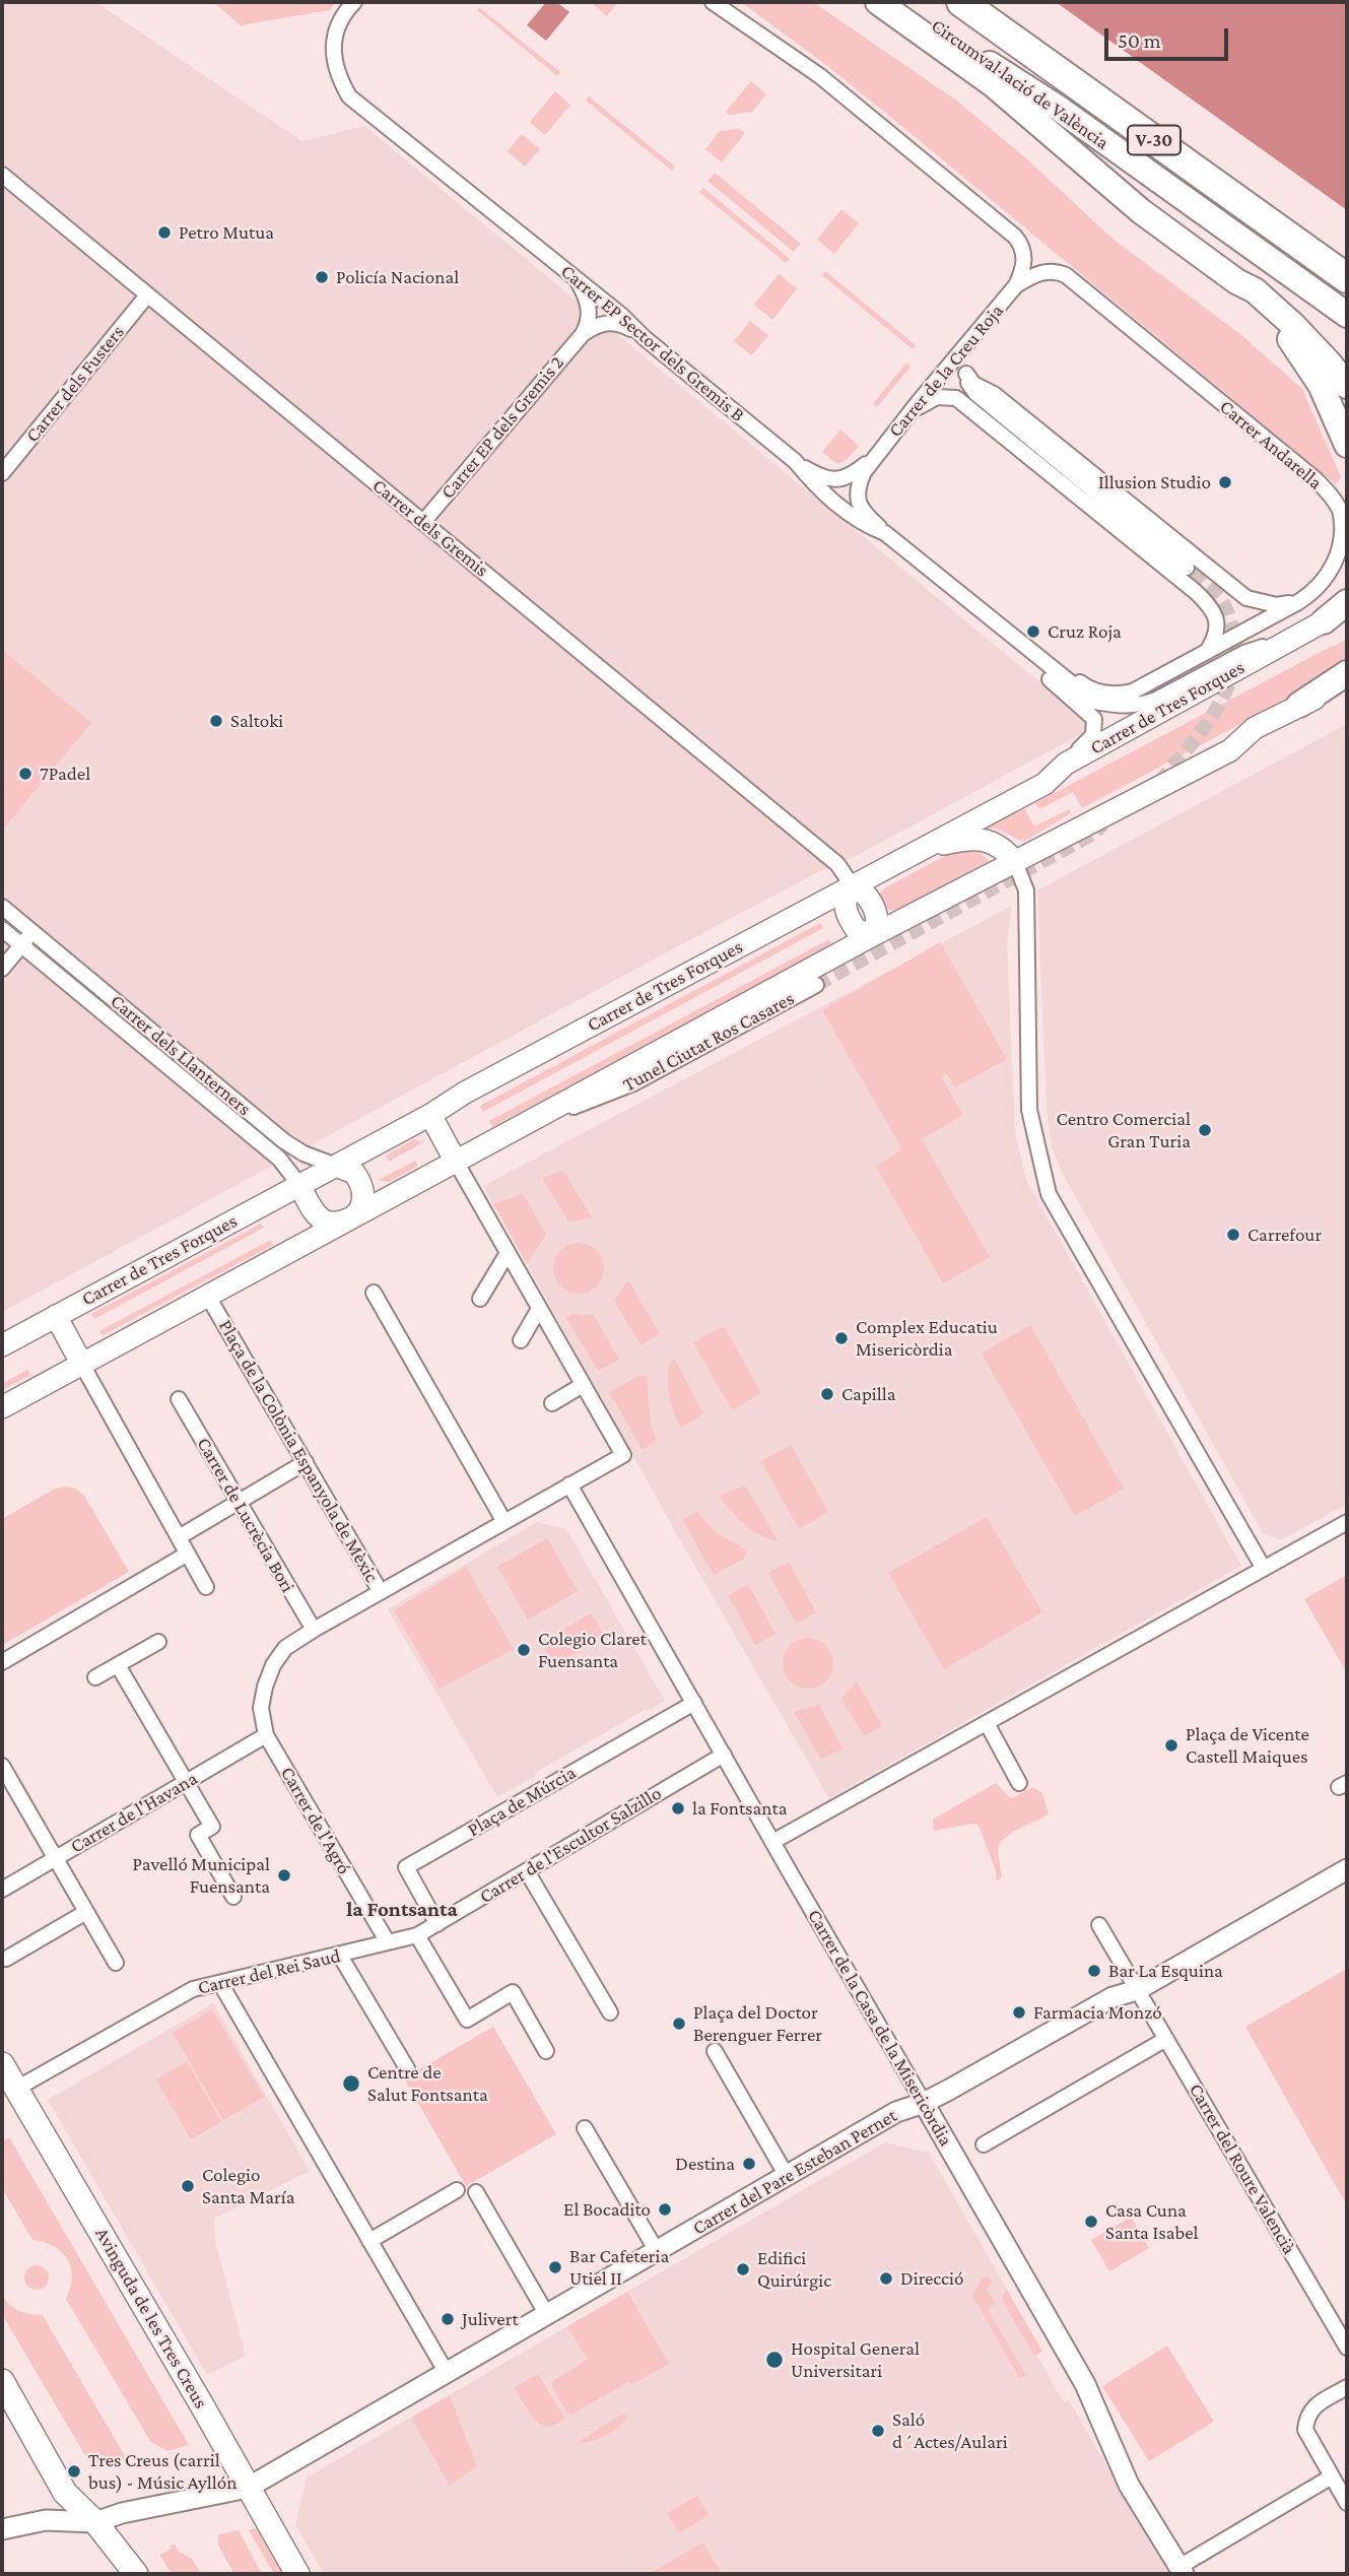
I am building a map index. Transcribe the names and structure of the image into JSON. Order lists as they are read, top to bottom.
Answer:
{
  "streets": {
    "highway": ["Circumval·lació de València", "V-30"],
    "main road": ["Carrer de Tres Forques", "Avinguda de les Tres Creus"],
    "street": [
      "Carrer EP Sector dels Gremis B",
      "Carrer de la Creu Roja",
      "Carrer dels Fusters",
      "Carrer EP dels Gremis 2",
      "Carrer Andarella",
      "Carrer dels Gremis",
      "Tunel Ciutat Ros Casares",
      "Carrer dels Llanterners",
      "Plaça de la Colònia Espanyola de Mèxic",
      "Carrer de Lucrècia Bori",
      "Plaça de Múrcia",
      "Carrer de l'Havana",
      "Carrer de l'Agró",
      "Carrer de l'Escultor Salzillo",
      "Carrer del Rei Saud",
      "Carrer de la Casa de la Misericòrdia",
      "Carrer del Roure Valencià",
      "Carrer del Pare Esteban Pernet"
    ]
  },
  "crossings": [
    ["Carrer EP Sector dels Gremis B", "Carrer de la Creu Roja"],
    ["Carrer EP Sector dels Gremis B", "Carrer Andarella"],
    ["Carrer de la Creu Roja", "Carrer Andarella"],
    ["Carrer dels Fusters", "Carrer dels Gremis"],
    ["Carrer EP dels Gremis 2", "Carrer dels Gremis"],
    ["Carrer dels Gremis", "Carrer de Tres Forques"],
    ["Carrer de Tres Forques", "Carrer dels Llanterners"],
    ["Plaça de la Colònia Espanyola de Mèxic", "Carrer de la Casa de la Misericòrdia"],
    ["Plaça de Múrcia", "Carrer de l'Escultor Salzillo"],
    ["Plaça de Múrcia", "Carrer de la Casa de la Misericòrdia"],
    ["Carrer de l'Havana", "Carrer de l'Agró"],
    ["Carrer de l'Agró", "Carrer del Rei Saud"],
    ["Carrer de l'Escultor Salzillo", "Carrer del Rei Saud"],
    ["Carrer de l'Escultor Salzillo", "Carrer de la Casa de la Misericòrdia"],
    ["Carrer del Rei Saud", "Avinguda de les Tres Creus"],
    ["Carrer de la Casa de la Misericòrdia", "Carrer del Pare Esteban Pernet"],
    ["Carrer del Roure Valencià", "Carrer del Pare Esteban Pernet"],
    ["Carrer del Pare Esteban Pernet", "Avinguda de les Tres Creus"]
  ],
  "districts": ["la Fontsanta"],
  "places": [
    "Petro Mutua",
    "Policía Nacional",
    "Illusion Studio",
    "Cruz Roja",
    "Saltoki",
    "7Padel",
    "Centro Comercial Gran Turia",
    "Carrefour",
    "Complex Educatiu Misericòrdia",
    "Capilla",
    "Colegio Claret Fuensanta",
    "Plaça de Vicente Castell Maiques",
    "la Fontsanta",
    "Pavelló Municipal Fuensanta",
    "Bar La Esquina",
    "Farmacia Monzó",
    "Plaça del Doctor Berenguer Ferrer",
    "Centre de Salut Fontsanta",
    "Destina",
    "Colegio Santa María",
    "El Bocadito",
    "Casa Cuna Santa Isabel",
    "Bar Cafeteria Utiel II",
    "Edifici Quirúrgic",
    "Direcció",
    "Julivert",
    "Hospital General Universitari",
    "Saló d´Actes/Aulari",
    "Tres Creus (carril bus) - Músic Ayllón"
  ],
  "scale_bar": "50 m"
}
